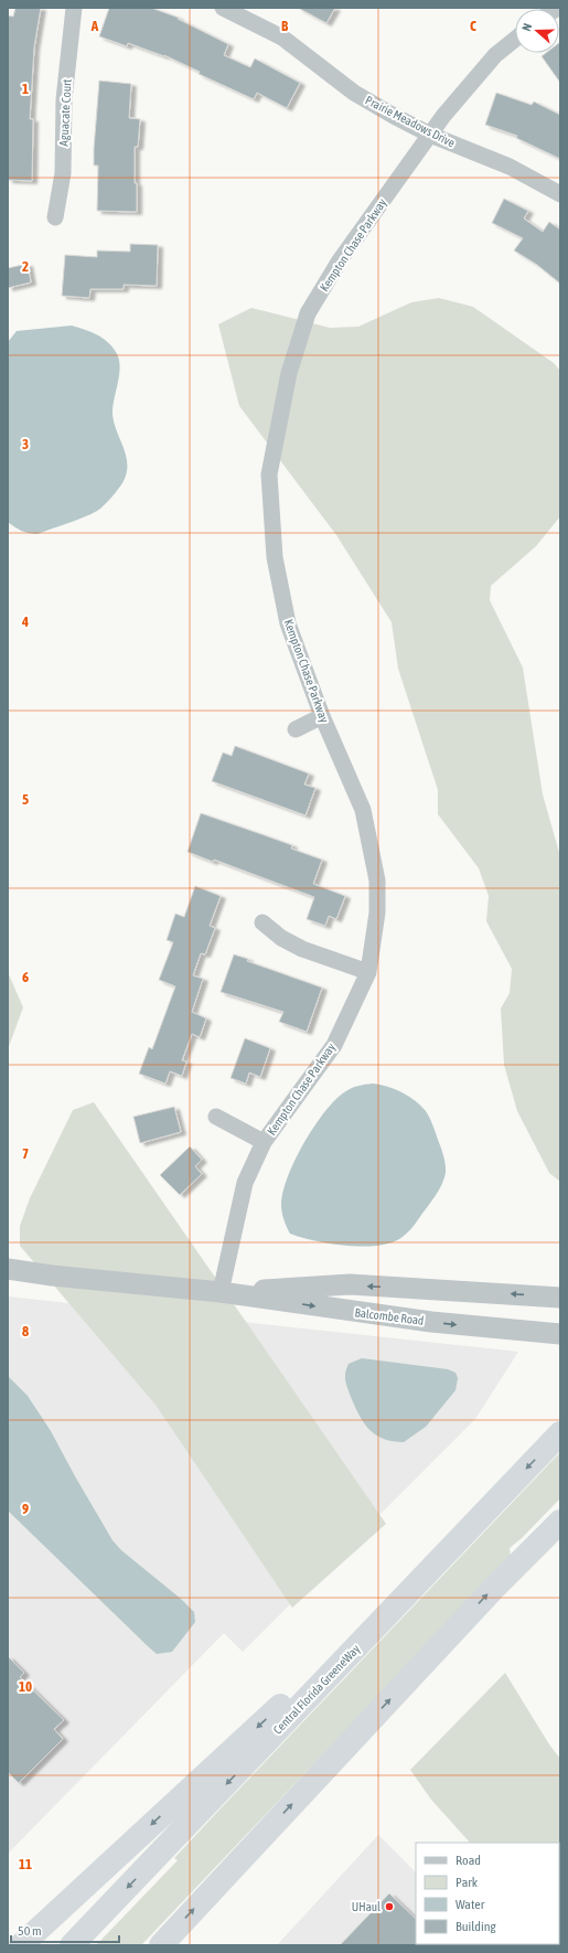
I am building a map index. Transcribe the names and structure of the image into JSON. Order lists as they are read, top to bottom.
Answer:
{
  "streets": {
    "highway": ["Central Florida GreeneWay"],
    "street": [
      "Aguacate Court",
      "Prairie Meadows Drive",
      "Kempton Chase Parkway",
      "Balcombe Road"
    ]
  },
  "crossings": [
    ["Prairie Meadows Drive", "Kempton Chase Parkway"],
    ["Kempton Chase Parkway", "Balcombe Road"]
  ],
  "places": ["UHaul"],
  "legend": [
    "Road",
    "Park",
    "Water",
    "Building"
  ],
  "scale_bar": "50 m",
  "north": "left",
  "grid": {
    "columns": ["A", "B", "C"],
    "rows": [
      "1",
      "2",
      "3",
      "4",
      "5",
      "6",
      "7",
      "8",
      "9",
      "10",
      "11"
    ]
  }
}
